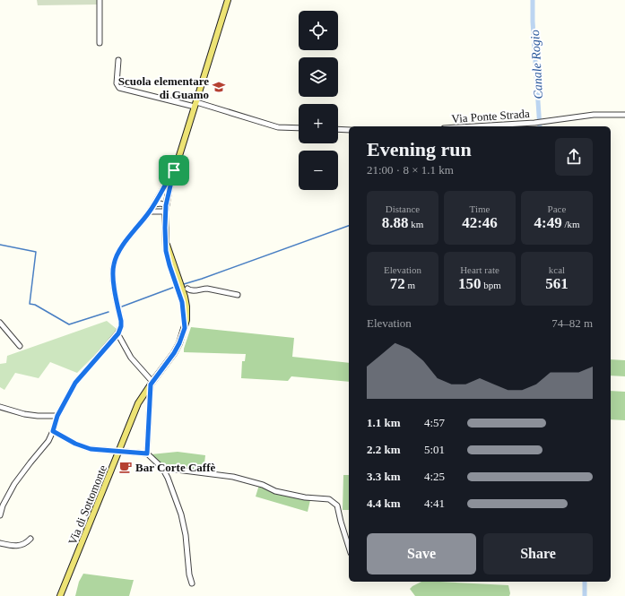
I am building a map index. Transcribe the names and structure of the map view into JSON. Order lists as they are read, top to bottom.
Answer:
{
  "streets": {
    "main road": ["Via di Sottomonte"],
    "street": ["Via Ponte Strada"]
  },
  "water": ["Canale Rogio"],
  "places": {
    "school or university": ["Scuola elementare di Guamo"],
    "cafe": ["Bar Corte Caffè"]
  },
  "page": {
    "map_buttons": ["+", "−"],
    "heading": ["Evening run", "21:00 · 8 × 1.1 km"],
    "stats": [
      ["Distance", "8.88 km"],
      ["Time", "42:46"],
      ["Pace", "4:49 /km"],
      ["Elevation", "72 m"],
      ["Heart rate", "150 bpm"],
      ["kcal", "561"]
    ],
    "chart": ["Elevation", "74–82 m"],
    "list": [
      {
        "name": "1.1 km",
        "note": "4:57"
      },
      {
        "name": "2.2 km",
        "note": "5:01"
      },
      {
        "name": "3.3 km",
        "note": "4:25"
      },
      {
        "name": "4.4 km",
        "note": "4:41"
      }
    ],
    "buttons": ["Save", "Share"]
  }
}
